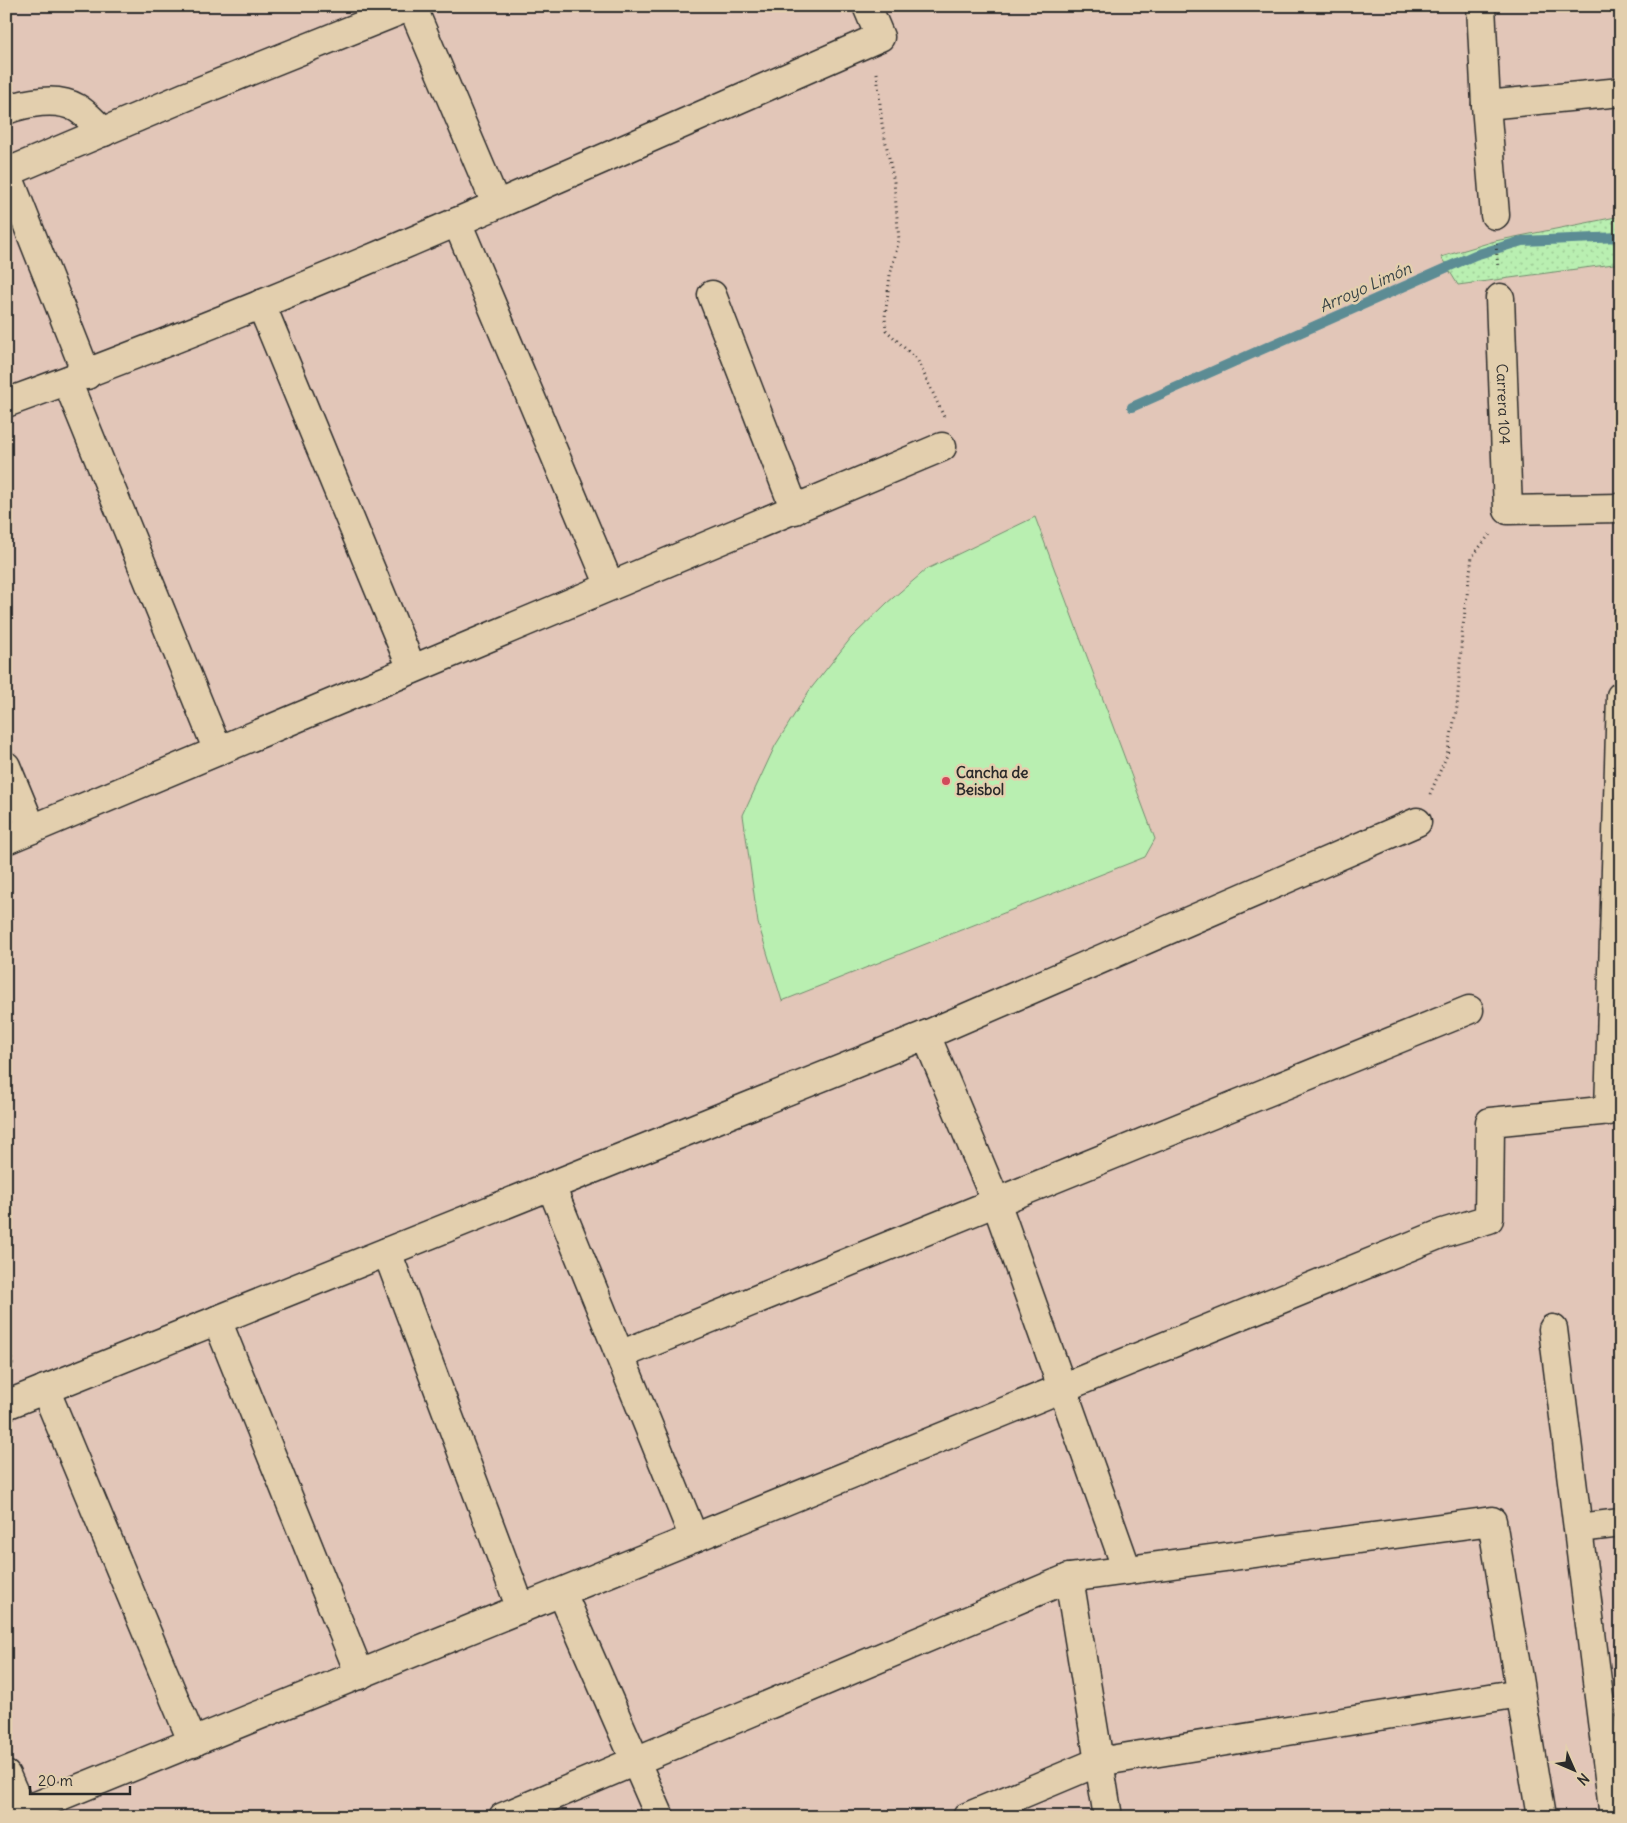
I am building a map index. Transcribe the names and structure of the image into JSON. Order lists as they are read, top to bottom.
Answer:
{
  "streets": {
    "street": ["Carrera 104"]
  },
  "water": ["Arroyo Limón"],
  "places": ["Cancha de Beisbol"],
  "scale_bar": "20 m",
  "north": "bottom right"
}
